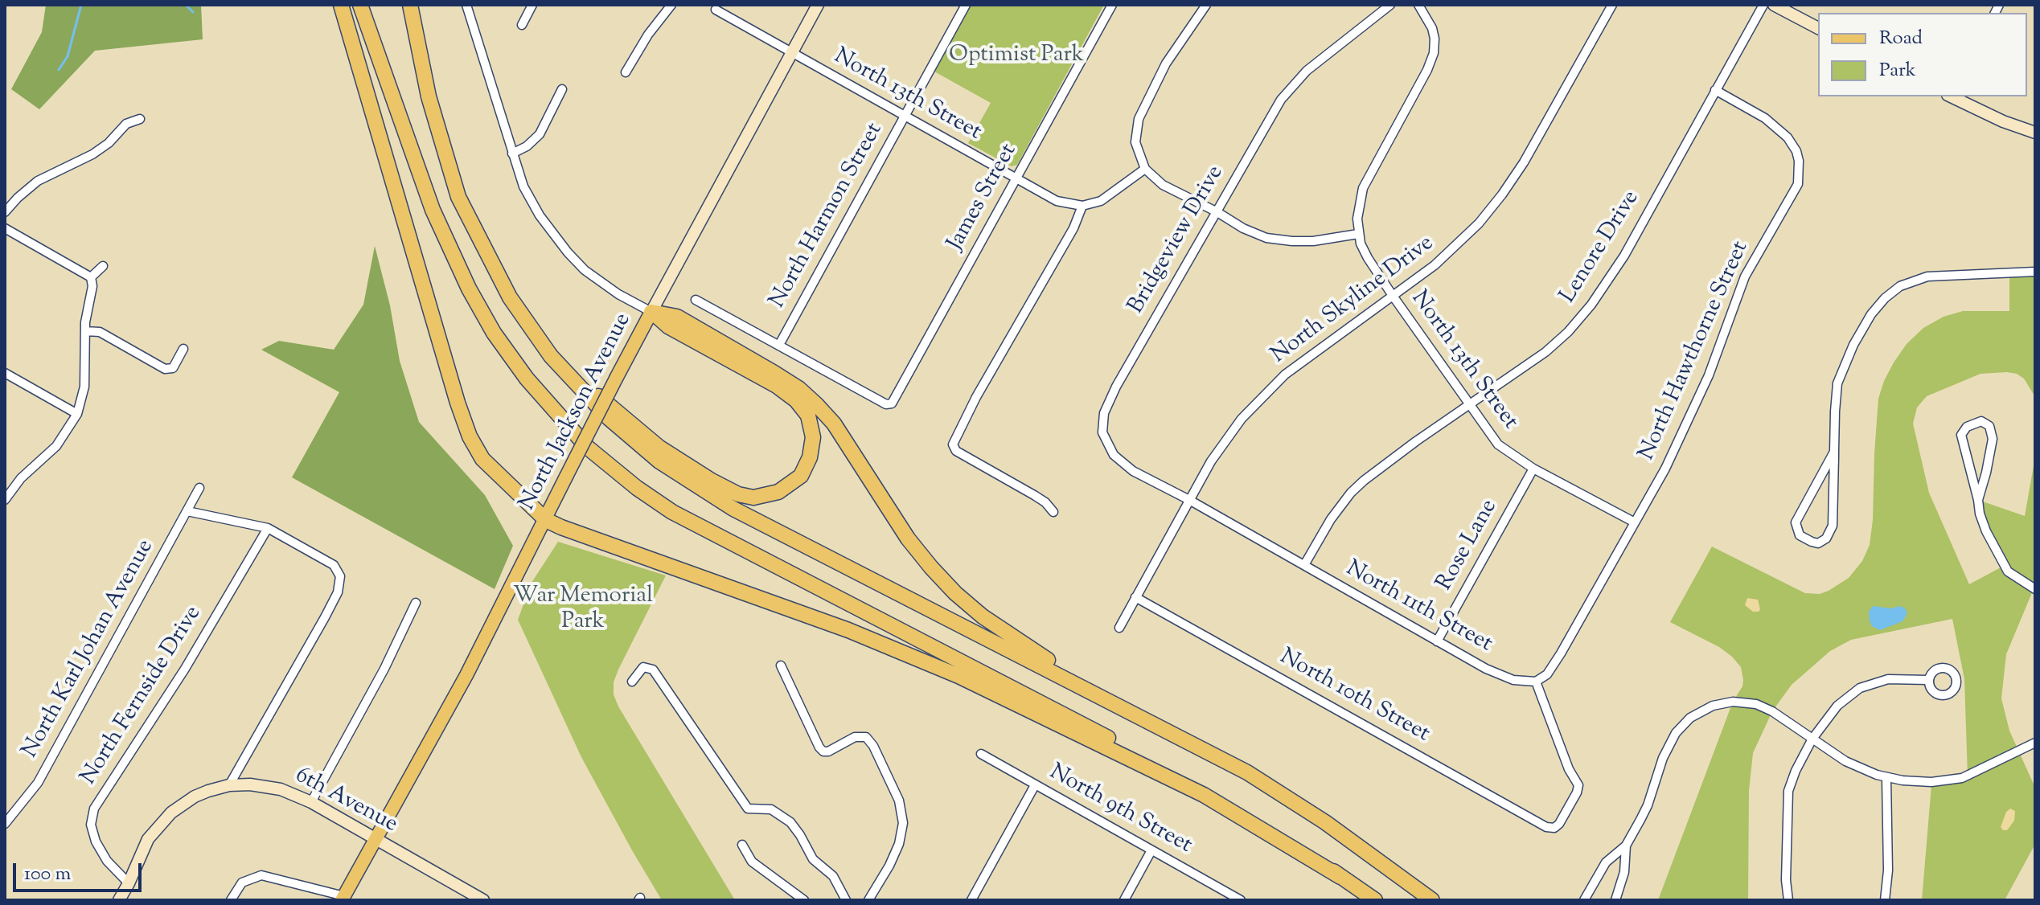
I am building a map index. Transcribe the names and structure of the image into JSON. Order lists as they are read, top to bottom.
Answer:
{
  "streets": {
    "main road": ["North Jackson Avenue"],
    "street": [
      "North 13th Street",
      "James Street",
      "North Harmon Street",
      "Bridgeview Drive",
      "Lenore Drive",
      "North Skyline Drive",
      "North Hawthorne Street",
      "Rose Lane",
      "North 11th Street",
      "North Karl Johan Avenue",
      "North Fernside Drive",
      "North 10th Street",
      "6th Avenue",
      "North 9th Street"
    ]
  },
  "crossings": [
    ["North 13th Street", "James Street"],
    ["North 13th Street", "North Harmon Street"],
    ["North 13th Street", "Lenore Drive"],
    ["North 13th Street", "North Skyline Drive"],
    ["North 13th Street", "North Hawthorne Street"],
    ["North 13th Street", "North Jackson Avenue"],
    ["North 13th Street", "Rose Lane"],
    ["James Street", "North Harmon Street"],
    ["Bridgeview Drive", "North Skyline Drive"],
    ["Bridgeview Drive", "North 11th Street"],
    ["Lenore Drive", "North Hawthorne Street"],
    ["Lenore Drive", "North 11th Street"],
    ["North Skyline Drive", "North 11th Street"],
    ["North Skyline Drive", "North 10th Street"],
    ["North Hawthorne Street", "North 11th Street"],
    ["North Hawthorne Street", "North 10th Street"],
    ["North Jackson Avenue", "6th Avenue"],
    ["Rose Lane", "North 11th Street"],
    ["North 11th Street", "North 10th Street"],
    ["North Fernside Drive", "6th Avenue"]
  ],
  "parks": ["Optimist Park", "War Memorial Park"],
  "legend": ["Road", "Park"],
  "scale_bar": "100 m"
}
